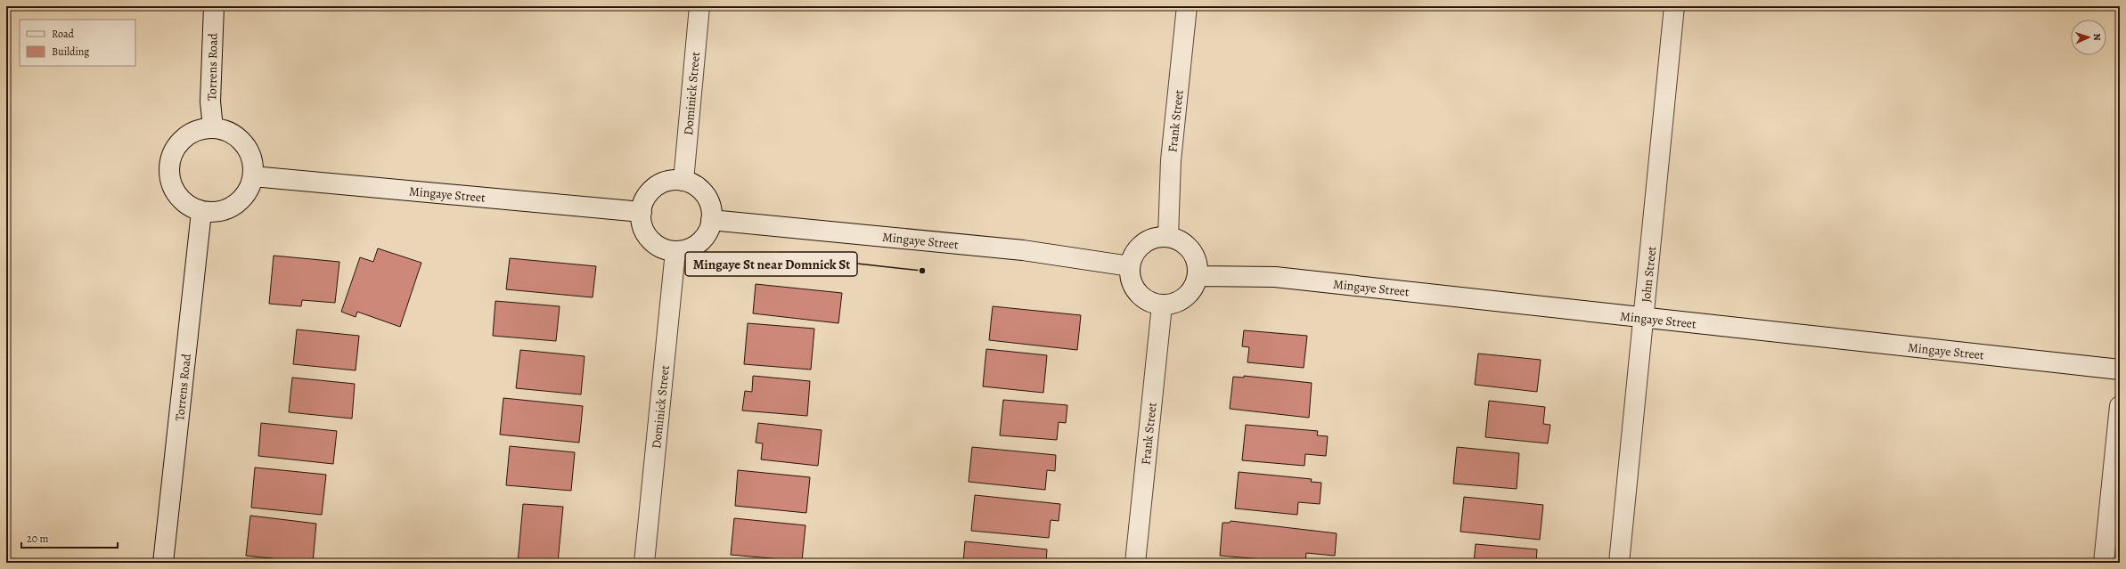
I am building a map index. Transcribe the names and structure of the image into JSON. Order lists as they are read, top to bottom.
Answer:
{
  "streets": {
    "street": [
      "Torrens Road",
      "Dominick Street",
      "Frank Street",
      "Mingaye Street",
      "John Street"
    ]
  },
  "crossings": [
    ["Torrens Road", "Mingaye Street"],
    ["Dominick Street", "Mingaye Street"],
    ["Frank Street", "Mingaye Street"],
    ["Mingaye Street", "John Street"]
  ],
  "places": ["Mingaye St near Domnick St"],
  "legend": ["Road", "Building"],
  "scale_bar": "20 m",
  "north": "right"
}
